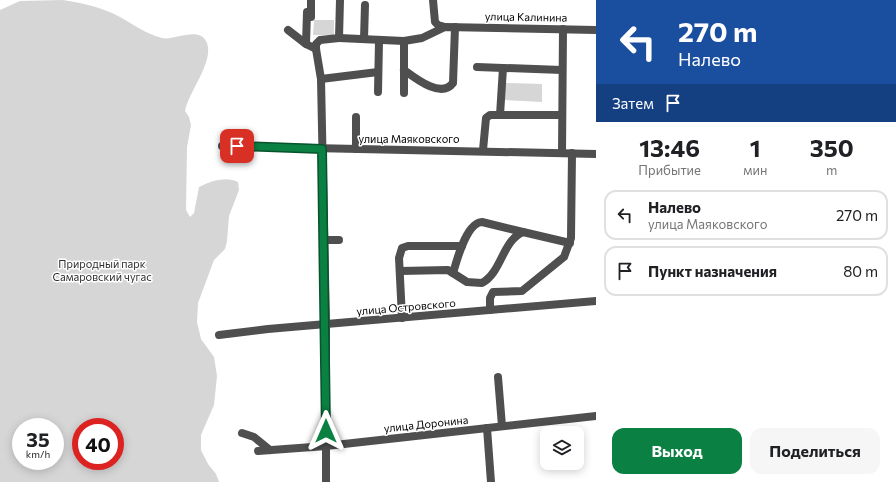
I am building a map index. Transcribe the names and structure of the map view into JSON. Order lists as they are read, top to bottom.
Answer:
{
  "streets": {
    "street": [
      "улица Калинина",
      "улица Маяковского",
      "улица Островского",
      "улица Доронина"
    ]
  },
  "parks": ["Природный парк Самаровский чугас"],
  "page": {
    "turn": ["270 m", "Налево"],
    "then": "Затем",
    "eta": [
      "13:46",
      "Прибытие",
      "1",
      "мин",
      "350",
      "m"
    ],
    "list": [
      {
        "name": "Налево",
        "note": "улица Маяковского",
        "value": "270 m"
      },
      {
        "name": "Пункт назначения",
        "value": "80 m"
      }
    ],
    "speed": "35 km/h",
    "limit": "40",
    "buttons": ["Выход", "Поделиться"]
  }
}
